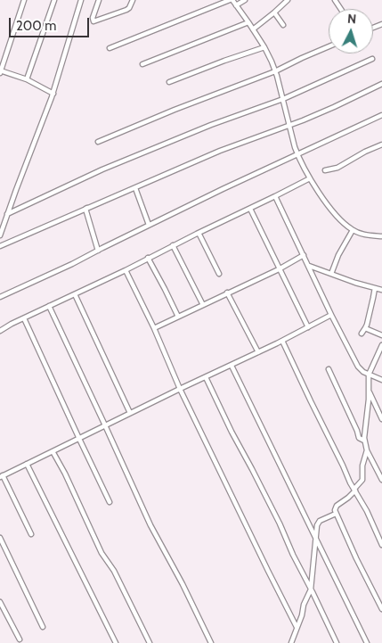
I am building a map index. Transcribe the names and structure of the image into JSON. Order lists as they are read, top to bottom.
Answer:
{
  "scale_bar": "200 m",
  "north": "top"
}
